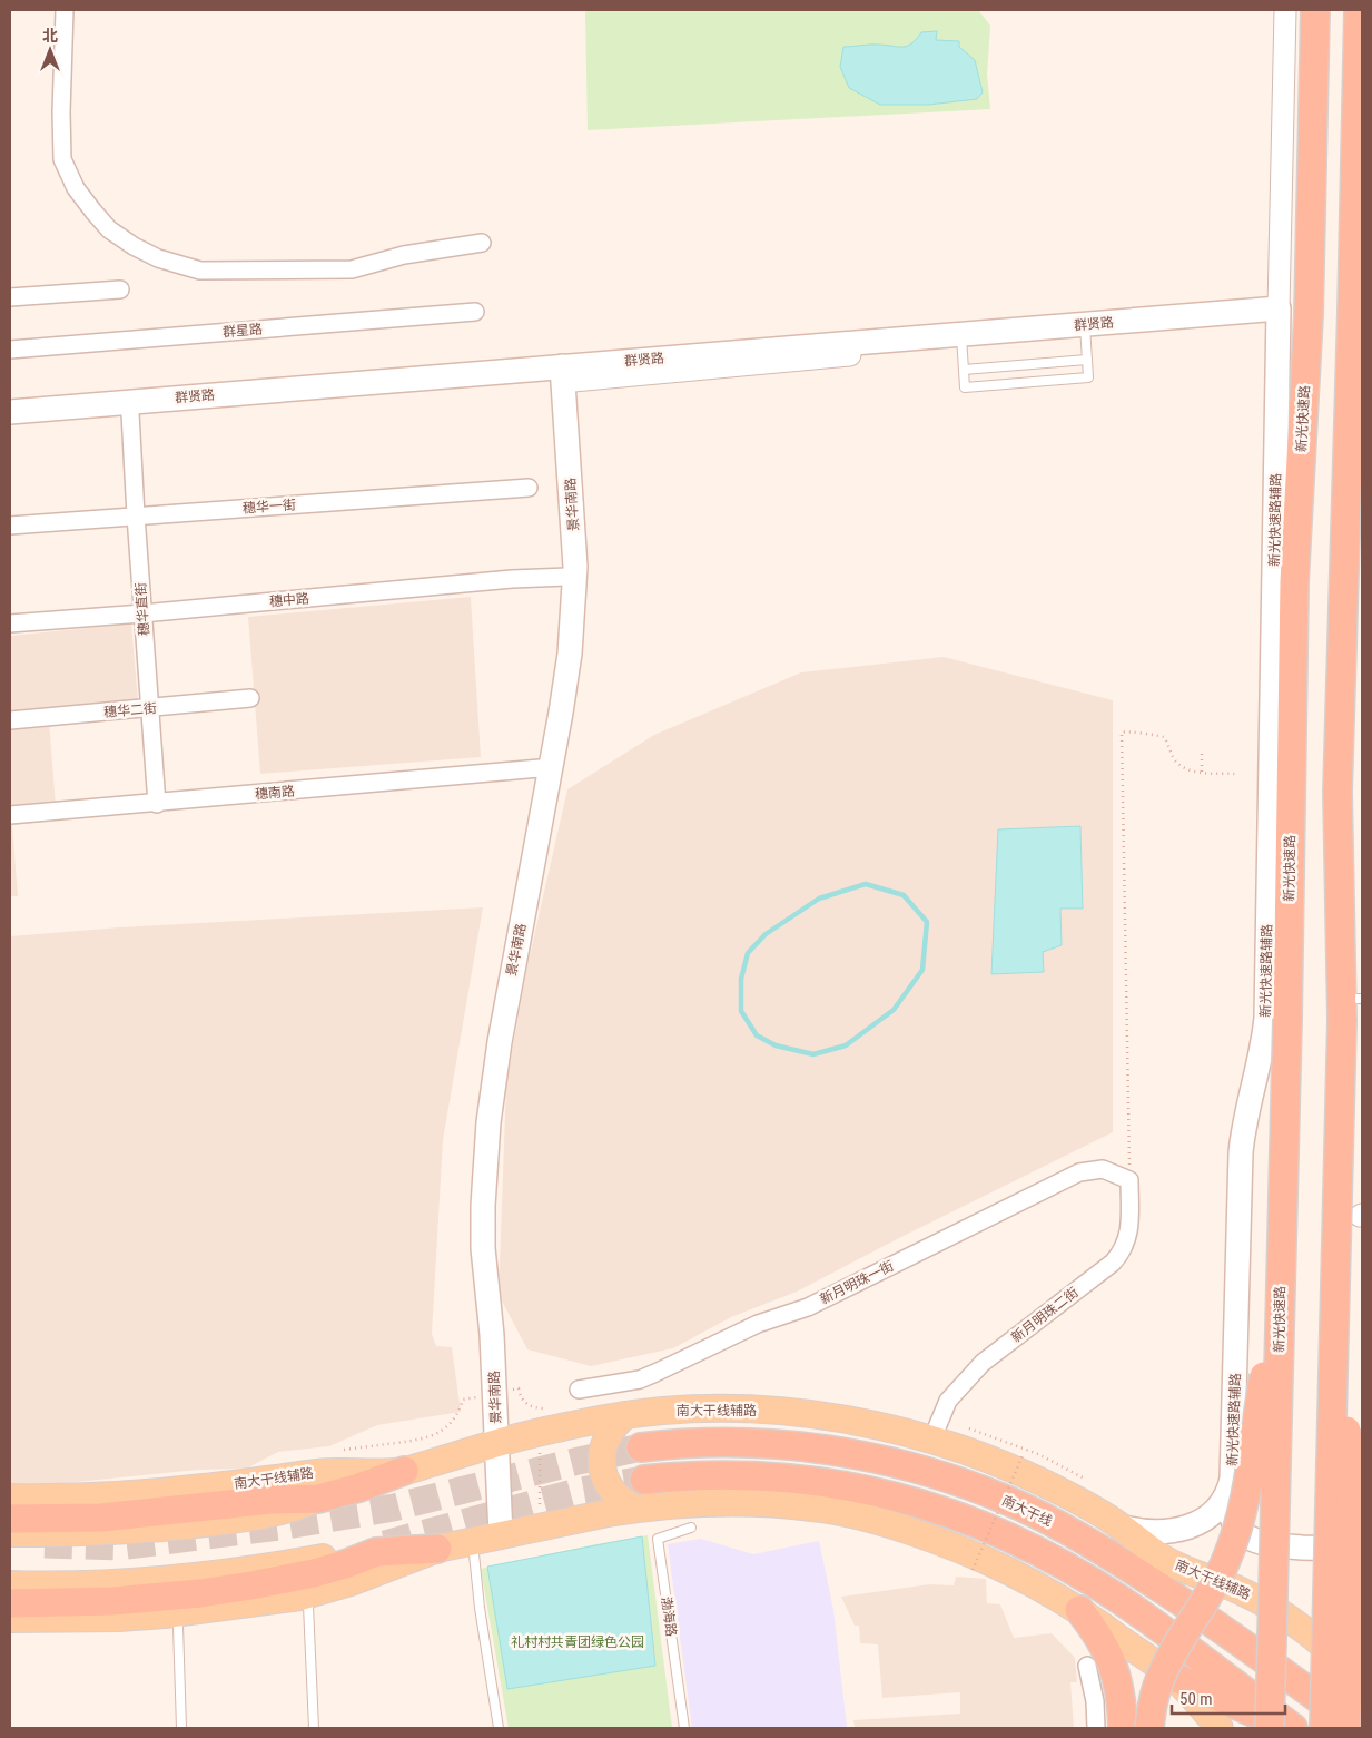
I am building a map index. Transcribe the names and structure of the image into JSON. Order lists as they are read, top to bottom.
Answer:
{
  "streets": {
    "highway": ["新光快速路", "南大干线"],
    "main road": [
      "群贤路",
      "景华南路",
      "新光快速路辅路",
      "南大干线辅路"
    ],
    "street": [
      "群星路",
      "穗华一街",
      "穗中路",
      "穗华直街",
      "穗华二街",
      "穗南路",
      "新月明珠一街",
      "新月明珠二街"
    ],
    "lane": ["渤海路"]
  },
  "crossings": [
    ["群贤路", "景华南路"],
    ["群贤路", "新光快速路辅路"],
    ["群贤路", "穗华直街"],
    ["景华南路", "南大干线辅路"],
    ["穗华一街", "穗华直街"],
    ["新光快速路辅路", "南大干线辅路"],
    ["穗中路", "穗华直街"],
    ["穗华直街", "穗华二街"],
    ["穗华直街", "穗南路"],
    ["新月明珠一街", "新月明珠二街"],
    ["新月明珠二街", "南大干线辅路"]
  ],
  "parks": ["礼村村共青团绿色公园"],
  "scale_bar": "50 m",
  "north": "top"
}
